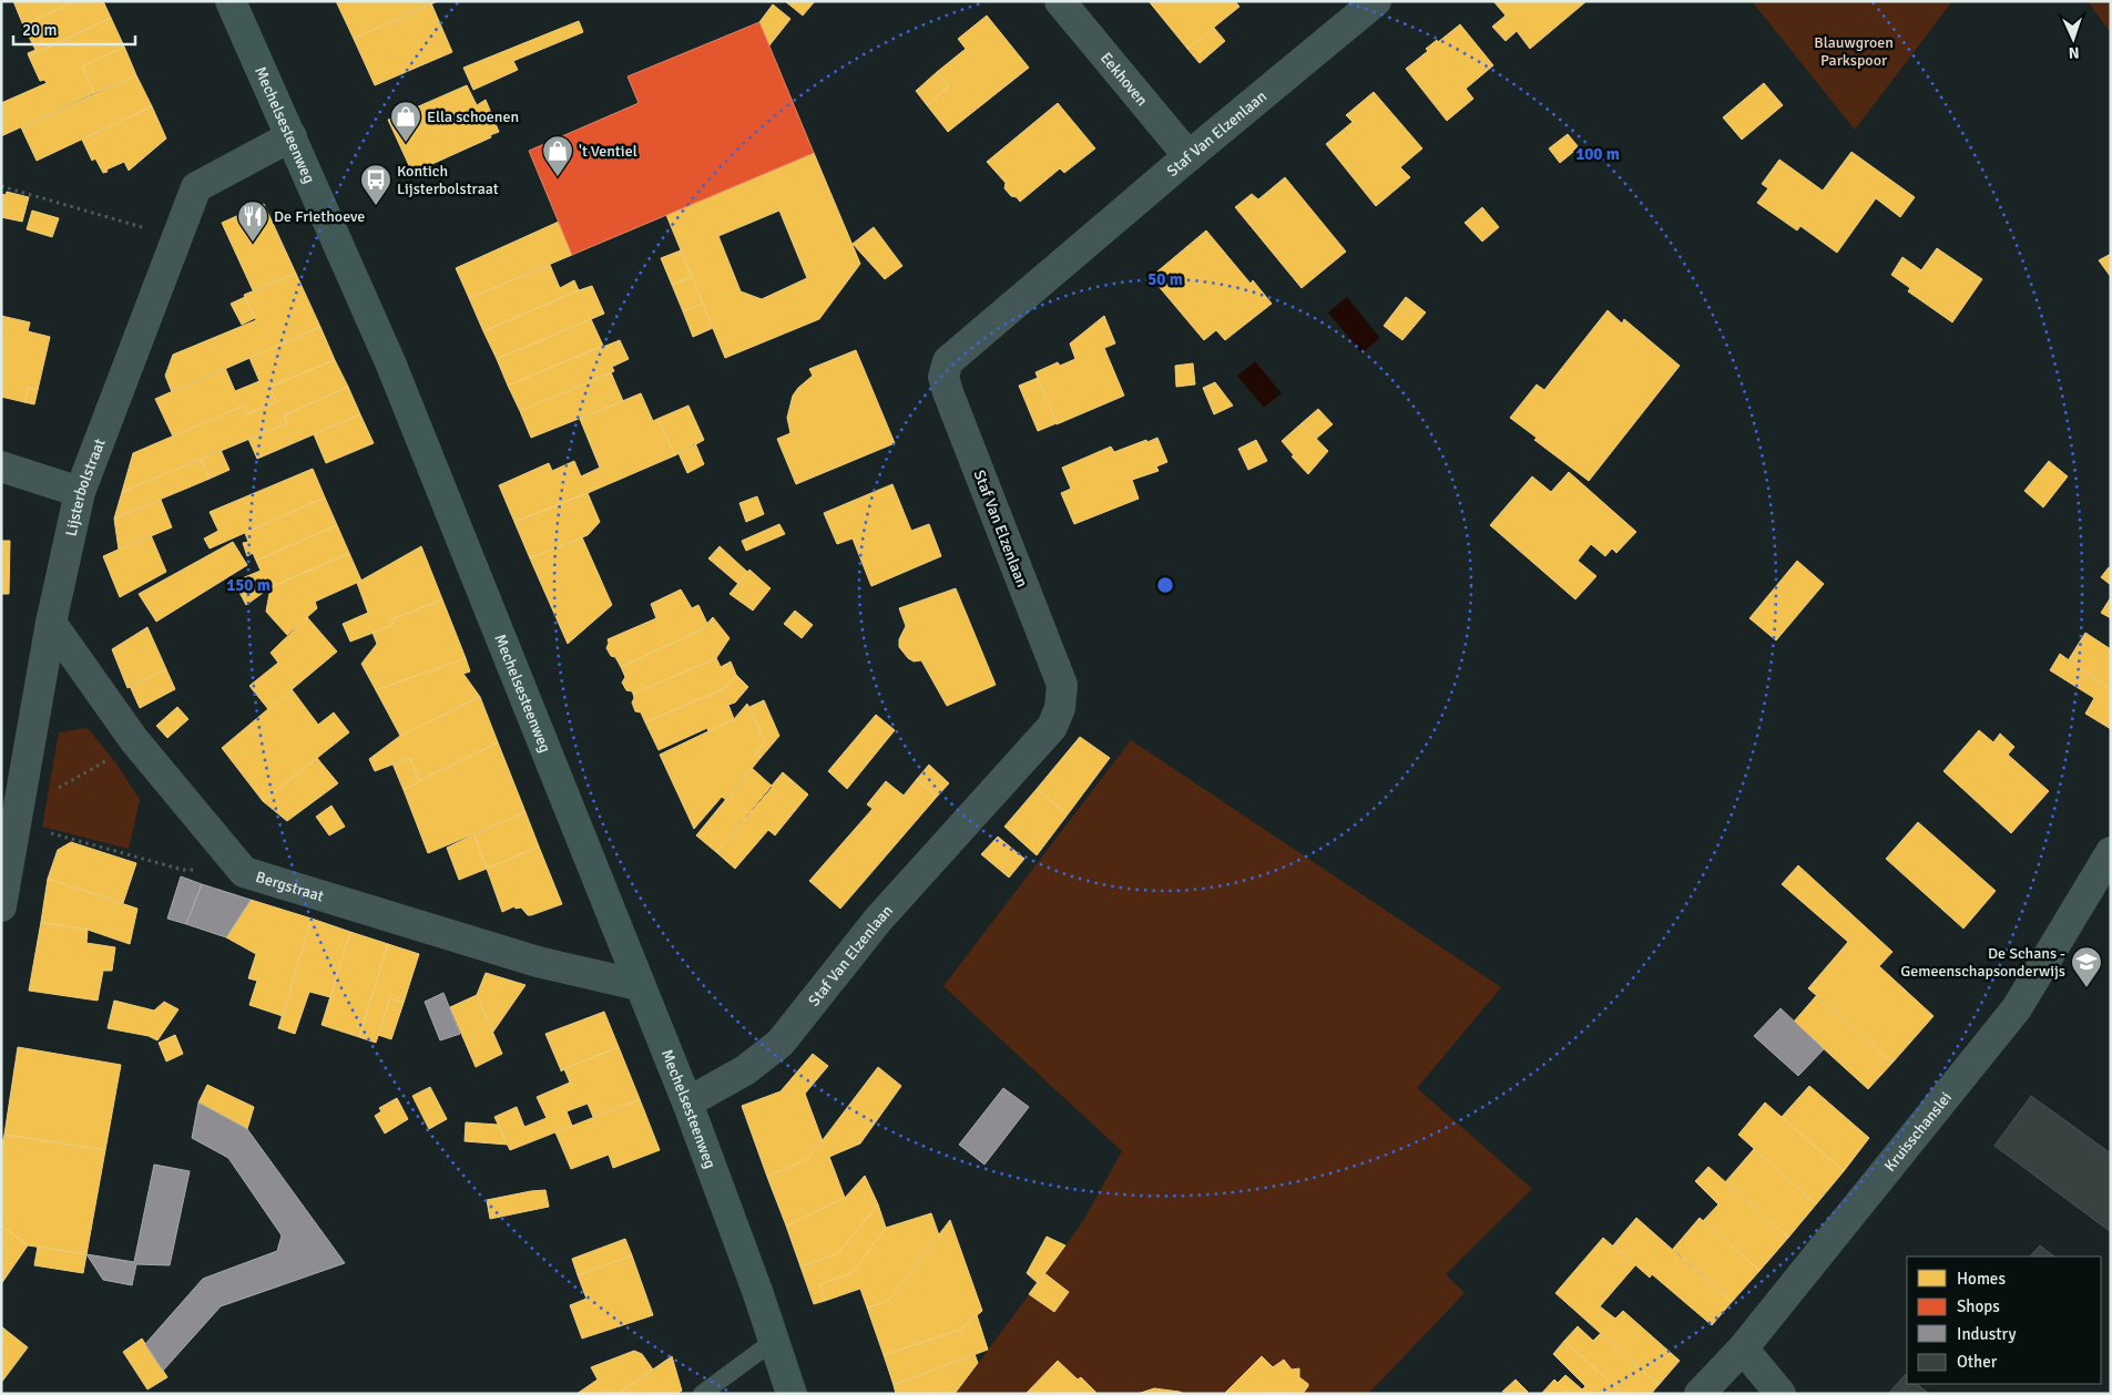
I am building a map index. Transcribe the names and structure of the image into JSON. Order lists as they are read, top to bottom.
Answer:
{
  "streets": {
    "street": [
      "Eekhoven",
      "Mechelsesteenweg",
      "Staf Van Elzenlaan",
      "Lijsterbolstraat",
      "Bergstraat",
      "Kruisschanslei"
    ]
  },
  "crossings": [
    ["Eekhoven", "Staf Van Elzenlaan"],
    ["Mechelsesteenweg", "Staf Van Elzenlaan"],
    ["Mechelsesteenweg", "Lijsterbolstraat"],
    ["Mechelsesteenweg", "Bergstraat"],
    ["Lijsterbolstraat", "Bergstraat"]
  ],
  "parks": ["Blauwgroen Parkspoor"],
  "places": {
    "shop": ["Ella schoenen", "'t Ventiel"],
    "bus stop": ["Kontich Lijsterbolstraat"],
    "restaurant": ["De Friethoeve"],
    "school or university": ["De Schans - Gemeenschapsonderwijs"]
  },
  "legend": [
    "Homes",
    "Shops",
    "Industry",
    "Other"
  ],
  "scale_bar": "20 m",
  "north": "bottom",
  "rings": ["100 m", "50 m", "150 m"]
}
